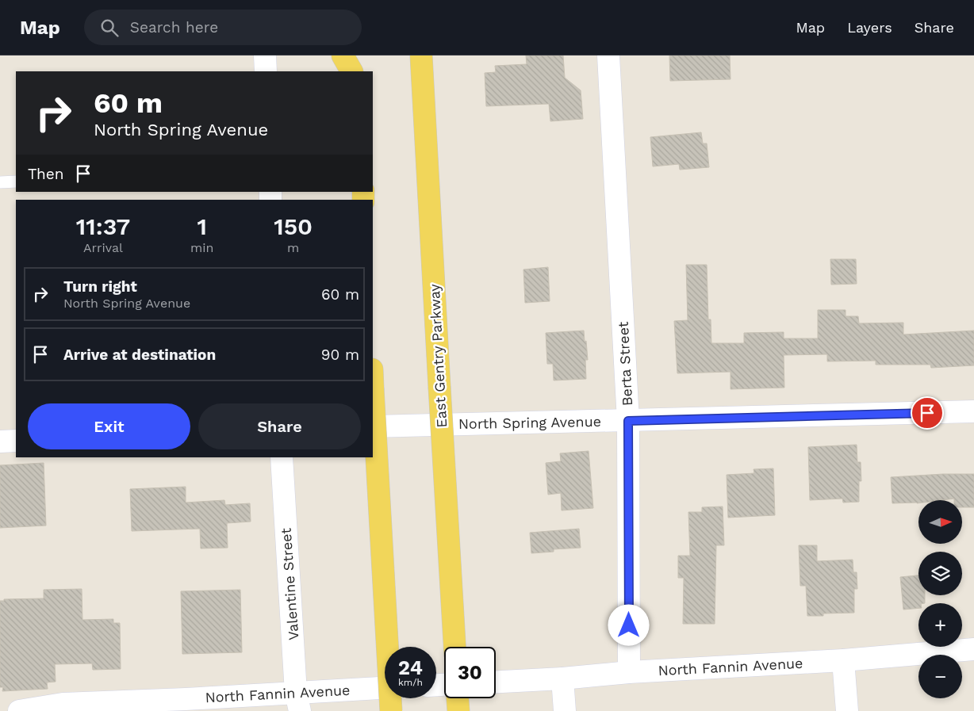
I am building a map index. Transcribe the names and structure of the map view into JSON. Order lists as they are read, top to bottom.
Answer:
{
  "streets": {
    "main road": ["East Gentry Parkway"],
    "street": [
      "Berta Street",
      "North Spring Avenue",
      "Valentine Street",
      "North Fannin Avenue"
    ]
  },
  "crossings": [
    ["Berta Street", "North Spring Avenue"],
    ["Berta Street", "North Fannin Avenue"],
    ["Valentine Street", "North Fannin Avenue"]
  ],
  "north": "right",
  "page": {
    "header": "Map",
    "search": "Search here",
    "nav": ["Map", "Layers", "Share"],
    "turn": ["60 m", "North Spring Avenue"],
    "then": "Then",
    "eta": [
      "11:37",
      "Arrival",
      "1",
      "min",
      "150",
      "m"
    ],
    "list": [
      {
        "name": "Turn right",
        "note": "North Spring Avenue",
        "value": "60 m"
      },
      {
        "name": "Arrive at destination",
        "value": "90 m"
      }
    ],
    "buttons": ["Exit", "Share"],
    "map_buttons": ["+", "−"],
    "speed": "24 km/h",
    "limit": "30"
  }
}
